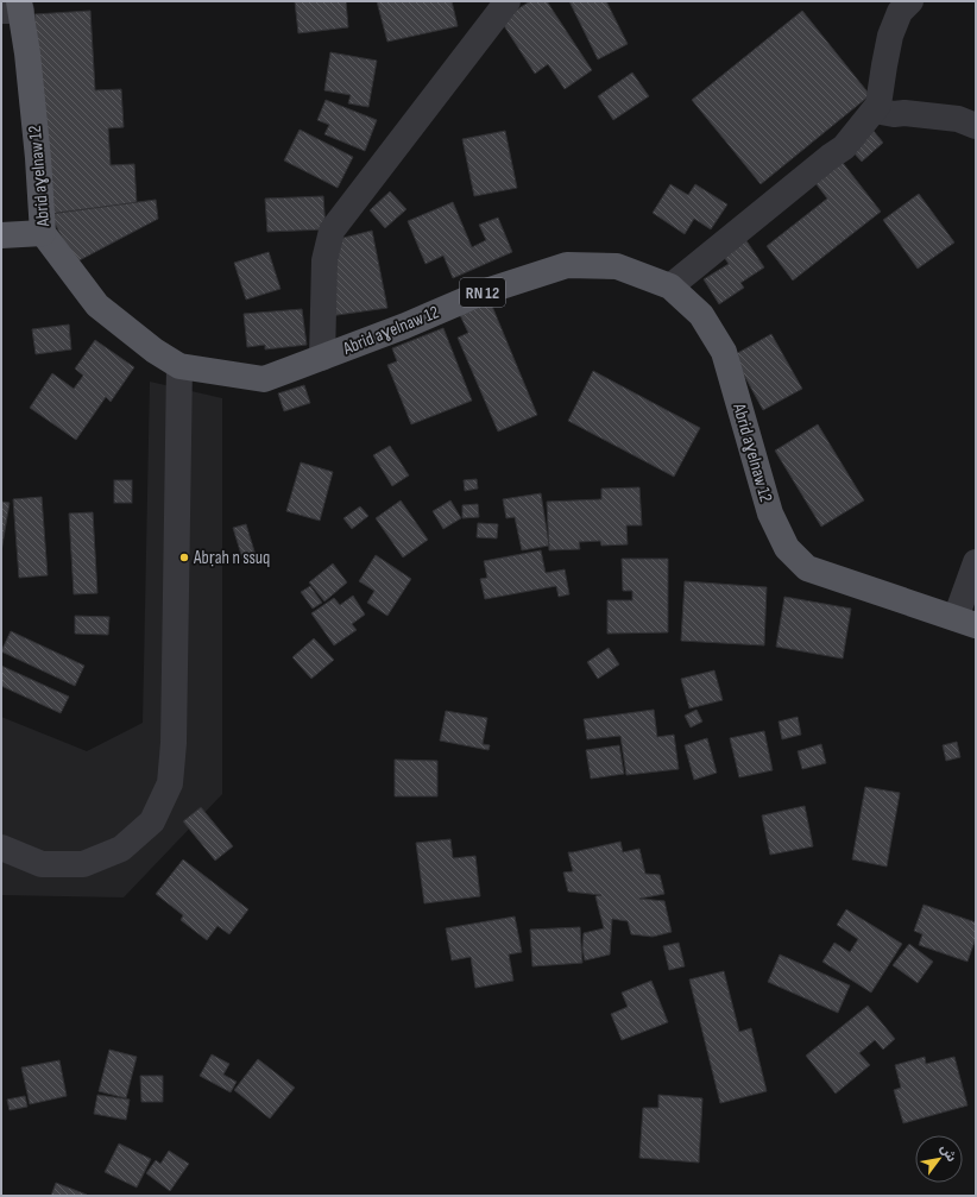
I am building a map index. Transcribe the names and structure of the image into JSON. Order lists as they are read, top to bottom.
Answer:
{
  "streets": {
    "main road": ["Abrid aɣelnaw 12", "RN 12"]
  },
  "places": ["Abṛah n ssuq"],
  "north": "top right"
}
